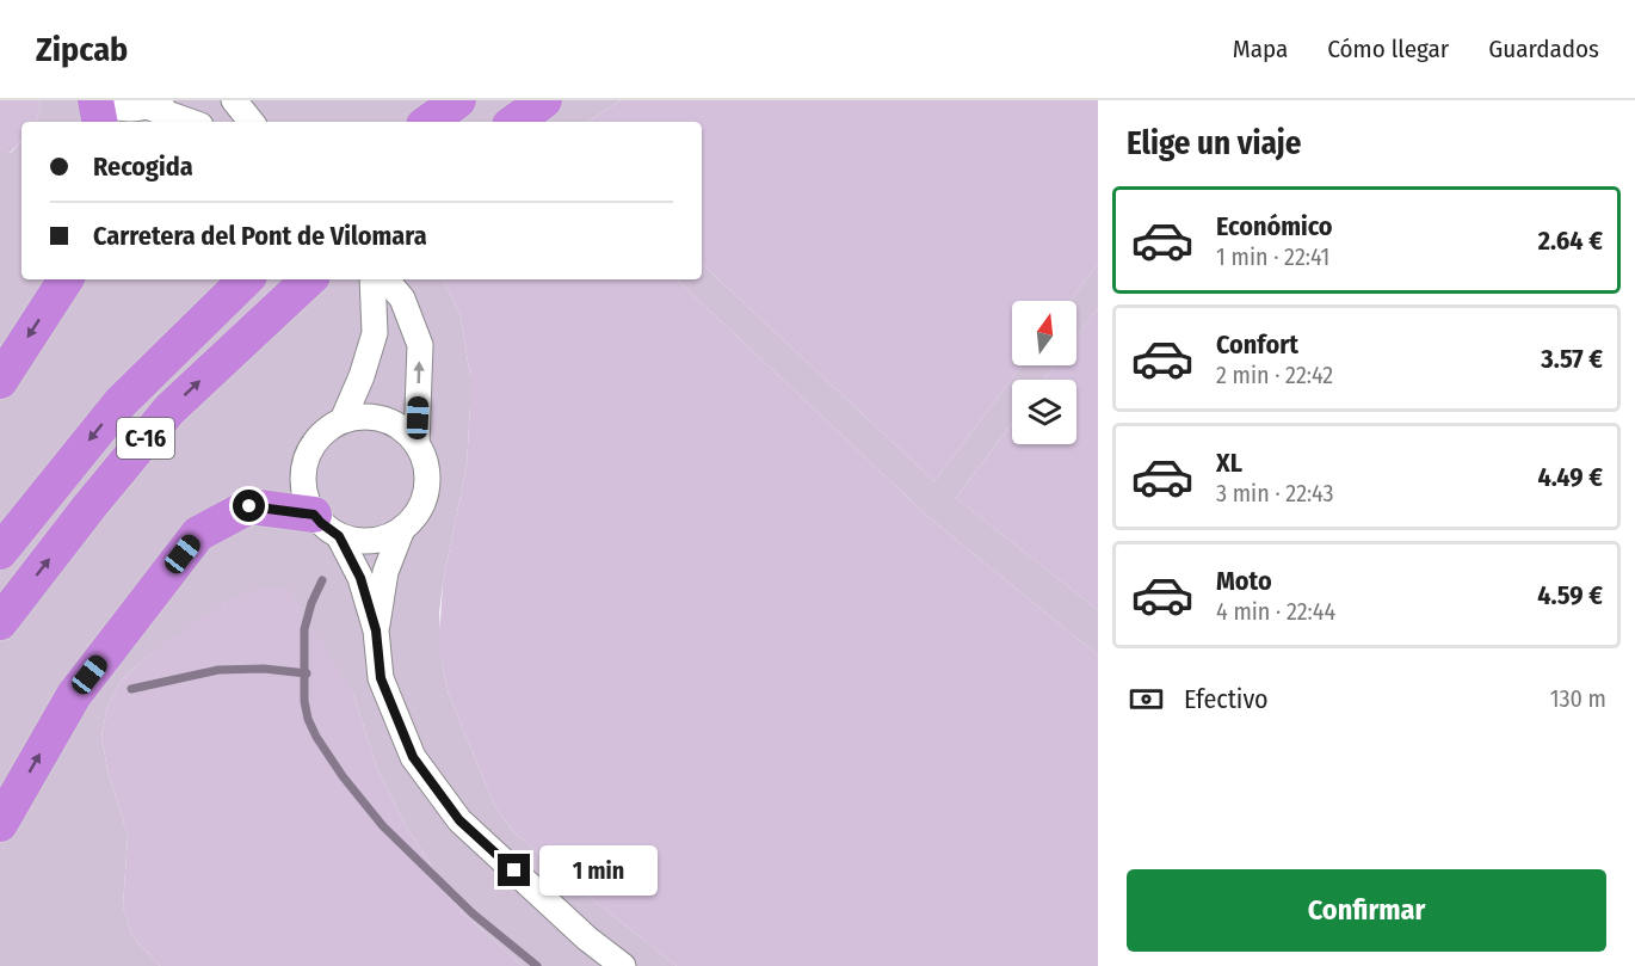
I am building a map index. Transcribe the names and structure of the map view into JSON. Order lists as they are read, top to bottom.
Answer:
{
  "streets": {
    "highway": ["C-16"]
  },
  "north": "top",
  "page": {
    "header": "Zipcab",
    "nav": ["Mapa", "Cómo llegar", "Guardados"],
    "heading": "Elige un viaje",
    "banner": ["Recogida", "Carretera del Pont de Vilomara"],
    "list": [
      {
        "name": "Económico",
        "note": "1 min · 22:41",
        "value": "2.64 €"
      },
      {
        "name": "Confort",
        "note": "2 min · 22:42",
        "value": "3.57 €"
      },
      {
        "name": "XL",
        "note": "3 min · 22:43",
        "value": "4.49 €"
      },
      {
        "name": "Moto",
        "note": "4 min · 22:44",
        "value": "4.59 €"
      }
    ],
    "pay": ["Efectivo", "130 m"],
    "bubble": "1 min",
    "buttons": "Confirmar"
  }
}
